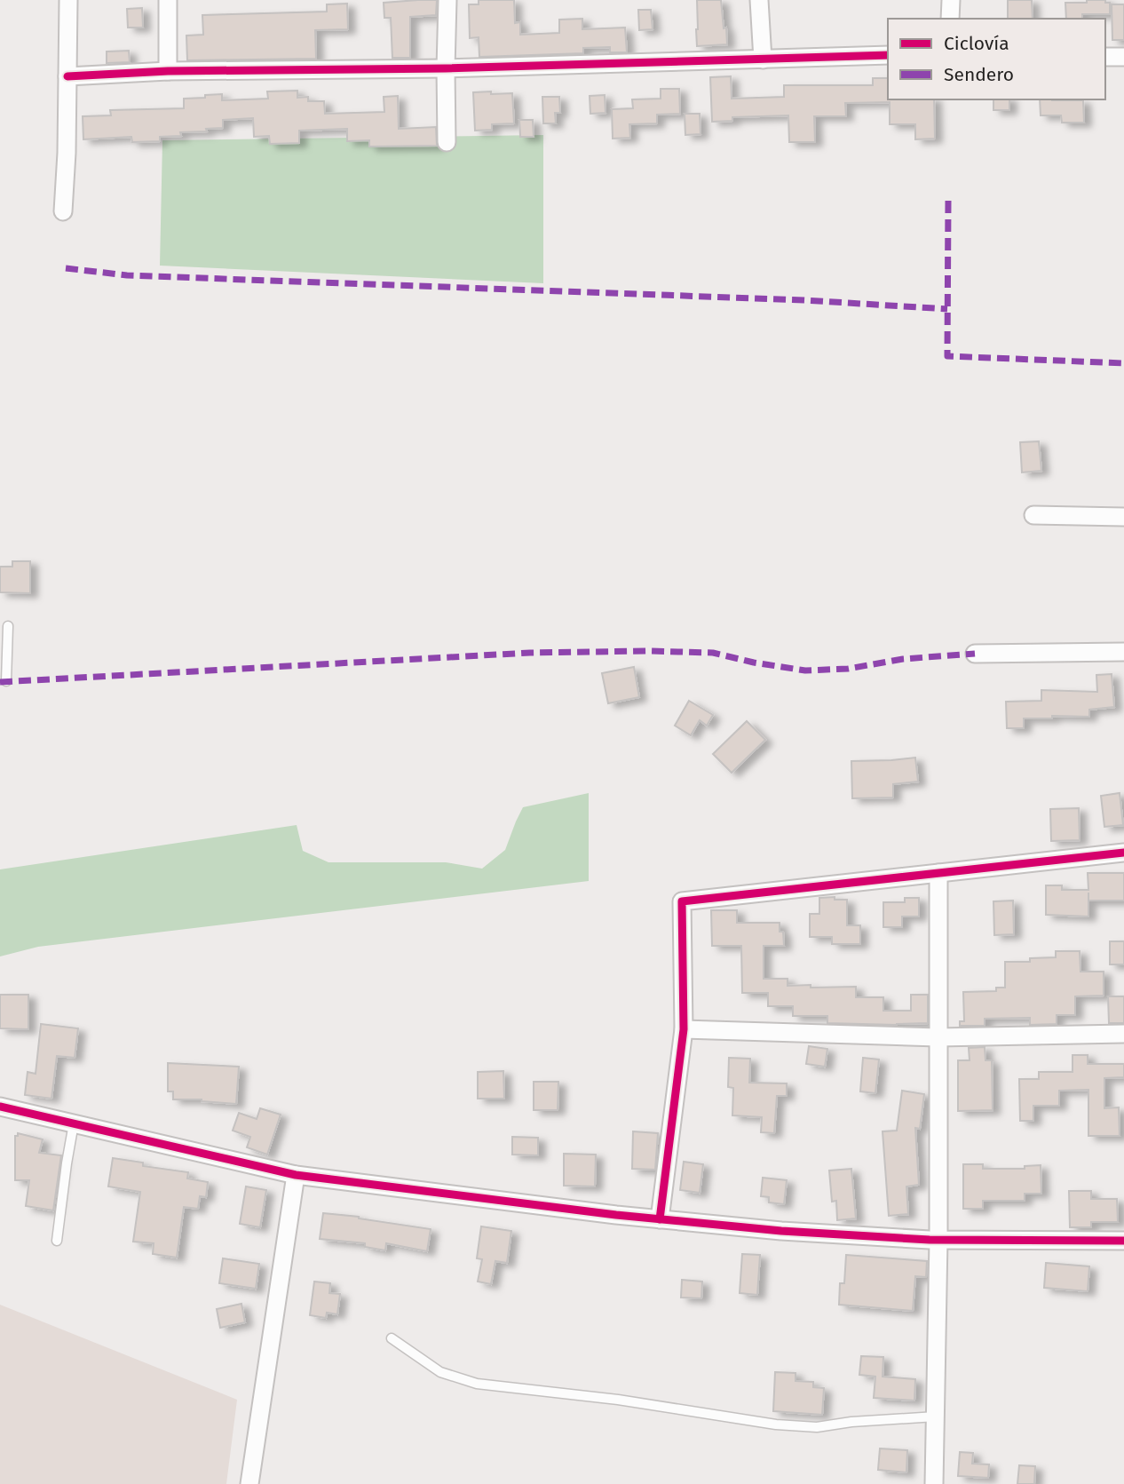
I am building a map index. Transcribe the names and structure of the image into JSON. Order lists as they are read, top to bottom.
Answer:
{
  "legend": ["Ciclovía", "Sendero"]
}
